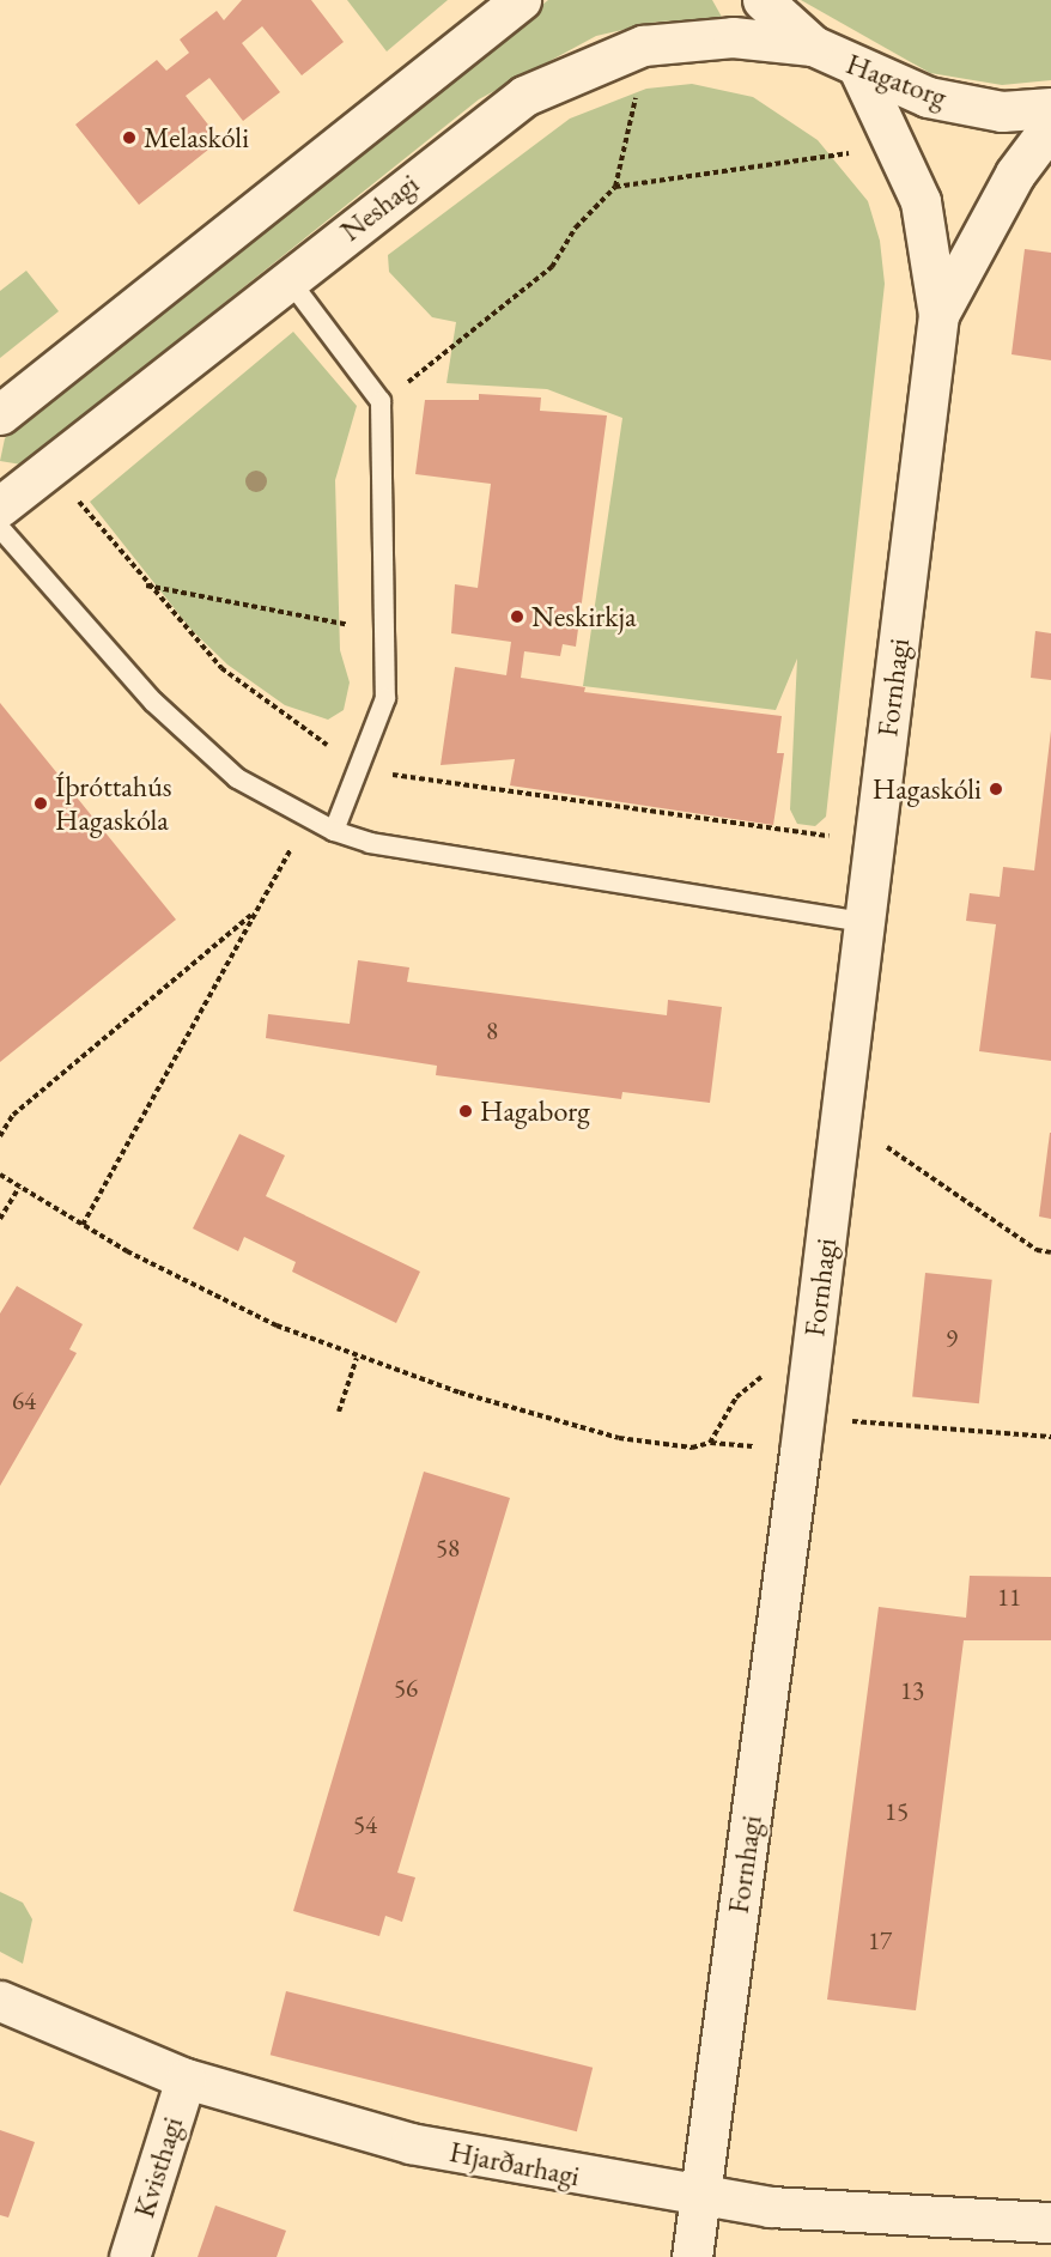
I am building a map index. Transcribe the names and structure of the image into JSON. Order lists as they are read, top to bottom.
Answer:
{
  "streets": {
    "street": [
      "Hagatorg",
      "Neshagi",
      "Fornhagi",
      "Hjarðarhagi",
      "Kvisthagi"
    ]
  },
  "crossings": [
    ["Hagatorg", "Neshagi"],
    ["Hagatorg", "Fornhagi"],
    ["Fornhagi", "Hjarðarhagi"],
    ["Hjarðarhagi", "Kvisthagi"]
  ],
  "places": [
    "Melaskóli",
    "Neskirkja",
    "Hagaskóli",
    "Íþróttahús Hagaskóla",
    "Hagaborg"
  ],
  "house_numbers": [
    "8",
    "9",
    "64",
    "58",
    "11",
    "56",
    "13",
    "15",
    "54",
    "17"
  ]
}
